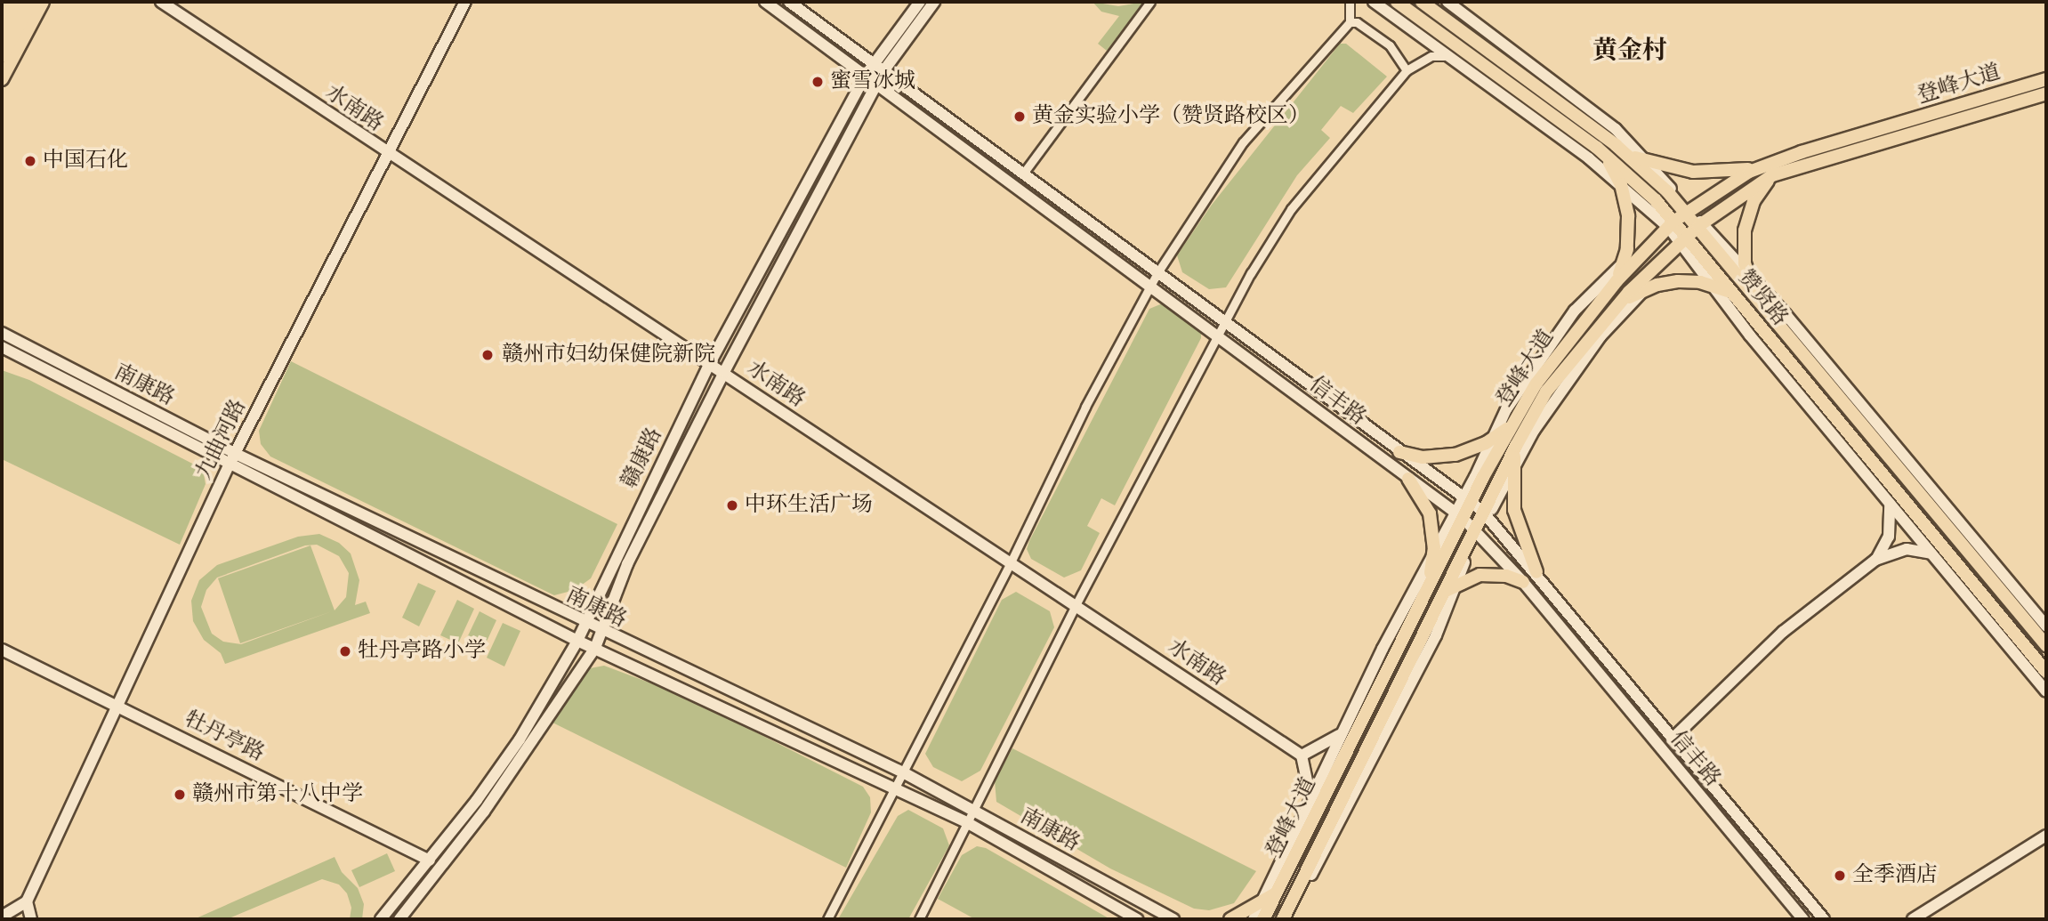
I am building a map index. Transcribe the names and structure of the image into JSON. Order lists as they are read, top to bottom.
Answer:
{
  "streets": {
    "main road": [
      "登峰大道",
      "水南路",
      "赞贤路",
      "南康路",
      "信丰路",
      "九曲河路",
      "赣康路",
      "牡丹亭路"
    ]
  },
  "crossings": [
    ["登峰大道", "赞贤路"],
    ["登峰大道", "信丰路"],
    ["水南路", "九曲河路"],
    ["水南路", "赣康路"],
    ["南康路", "九曲河路"],
    ["南康路", "赣康路"],
    ["信丰路", "赣康路"],
    ["九曲河路", "牡丹亭路"],
    ["赣康路", "牡丹亭路"]
  ],
  "districts": ["黄金村"],
  "places": [
    "蜜雪冰城",
    "黄金实验小学（赞贤路校区）",
    "中国石化",
    "赣州市妇幼保健院新院",
    "中环生活广场",
    "牡丹亭路小学",
    "赣州市第十八中学",
    "全季酒店"
  ]
}
